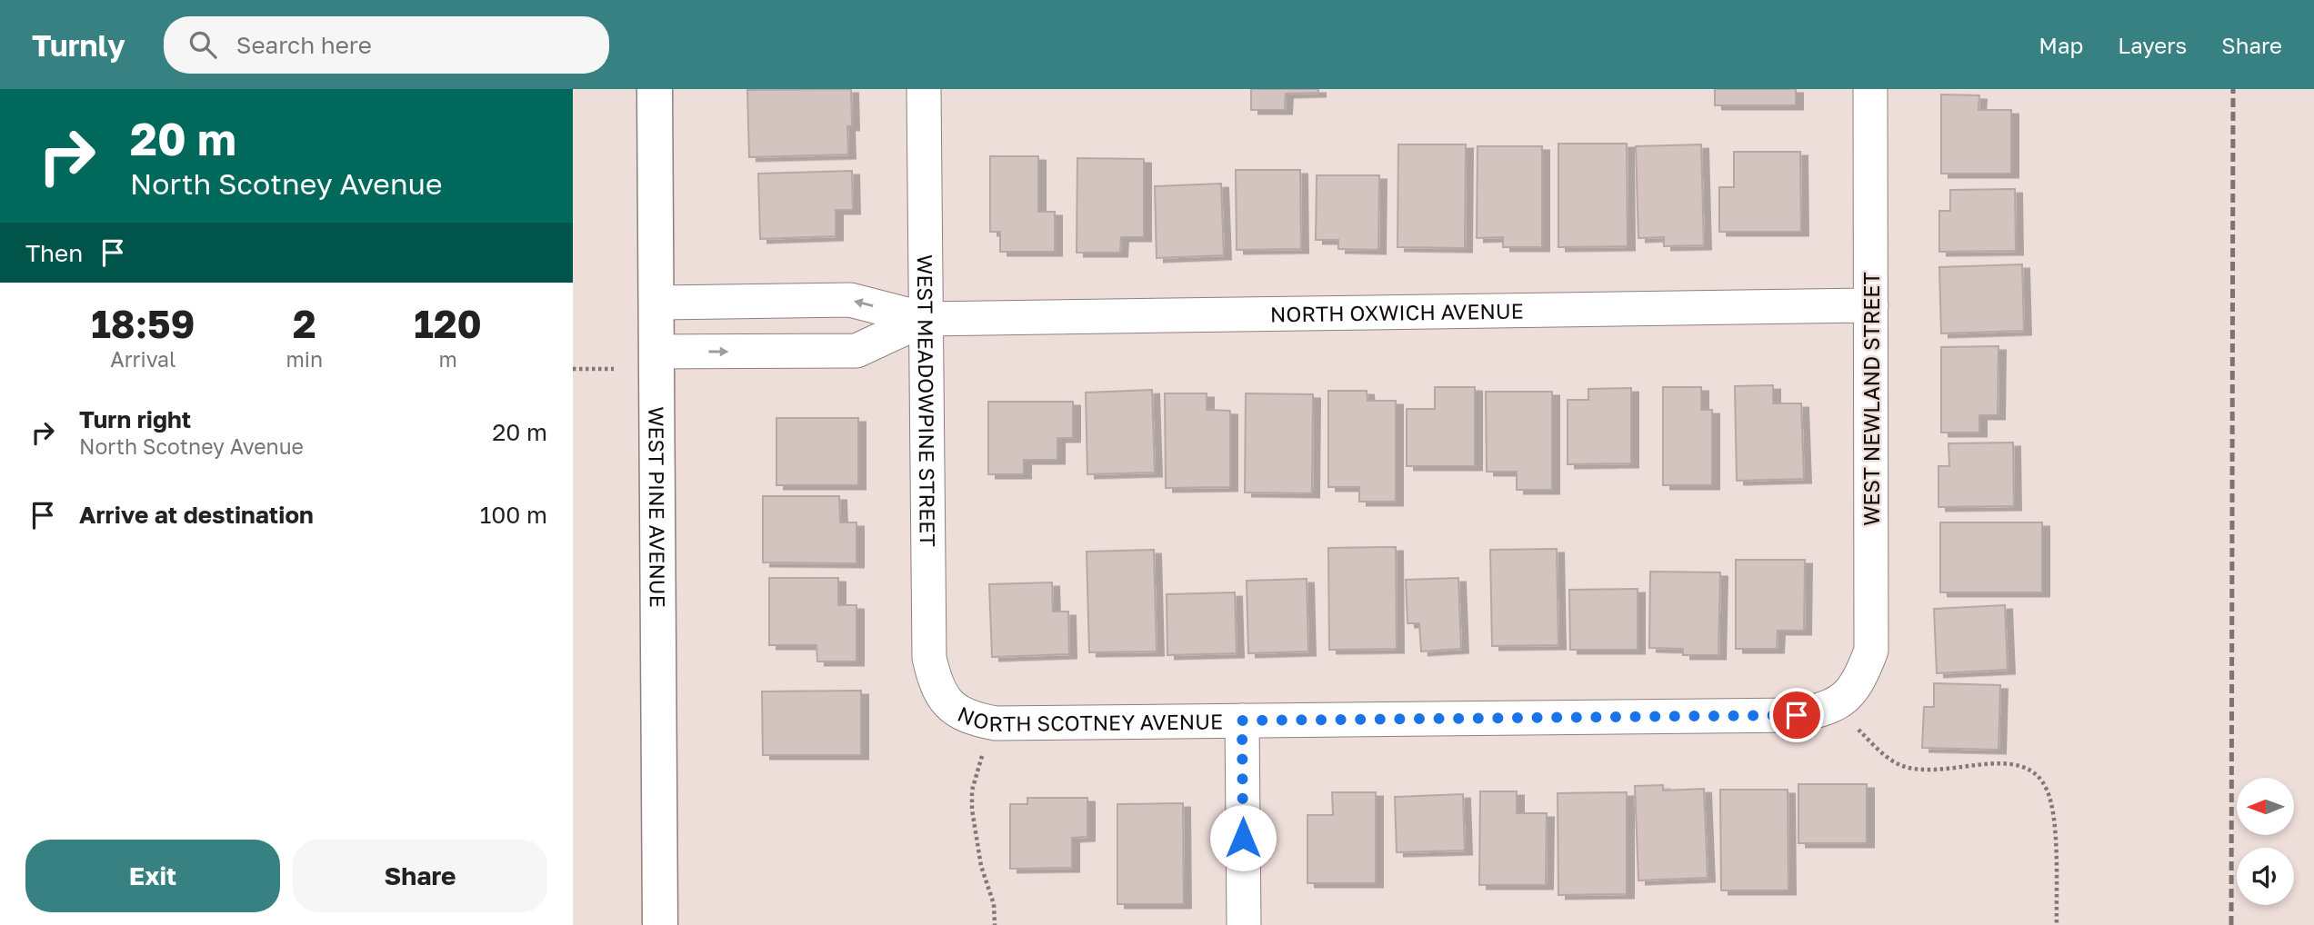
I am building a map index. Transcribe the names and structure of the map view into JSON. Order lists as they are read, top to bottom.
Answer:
{
  "streets": {
    "street": [
      "NORTH OXWICH AVENUE",
      "WEST NEWLAND STREET",
      "WEST MEADOWPINE STREET",
      "WEST PINE AVENUE",
      "NORTH SCOTNEY AVENUE"
    ]
  },
  "crossings": [
    ["NORTH OXWICH AVENUE", "WEST NEWLAND STREET"],
    ["NORTH OXWICH AVENUE", "WEST MEADOWPINE STREET"],
    ["NORTH OXWICH AVENUE", "WEST PINE AVENUE"],
    ["WEST NEWLAND STREET", "NORTH SCOTNEY AVENUE"],
    ["WEST MEADOWPINE STREET", "NORTH SCOTNEY AVENUE"]
  ],
  "north": "left",
  "page": {
    "header": "Turnly",
    "search": "Search here",
    "nav": ["Map", "Layers", "Share"],
    "turn": ["20 m", "North Scotney Avenue"],
    "then": "Then",
    "eta": [
      "18:59",
      "Arrival",
      "2",
      "min",
      "120",
      "m"
    ],
    "list": [
      {
        "name": "Turn right",
        "note": "North Scotney Avenue",
        "value": "20 m"
      },
      {
        "name": "Arrive at destination",
        "value": "100 m"
      }
    ],
    "buttons": ["Exit", "Share"]
  }
}
